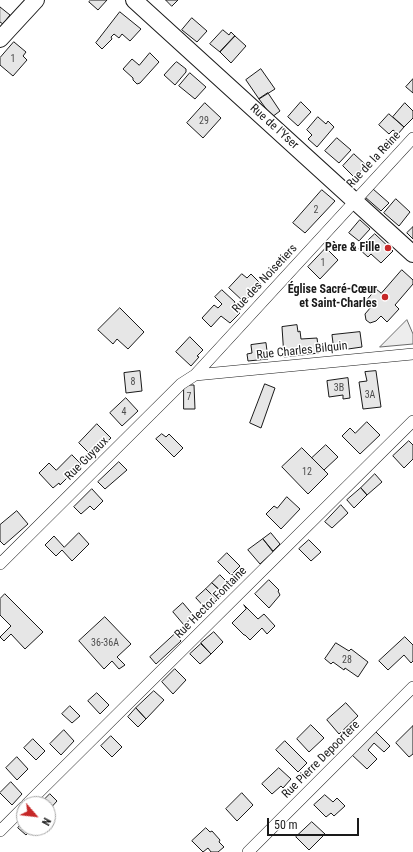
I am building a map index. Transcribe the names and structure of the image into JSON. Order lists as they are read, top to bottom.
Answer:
{
  "streets": {
    "street": [
      "Rue de l'Yser",
      "Rue de la Reine",
      "Rue des Noisetiers",
      "Rue Charles Bilquin",
      "Rue Guyaux",
      "Rue Hector Fontaine",
      "Rue Pierre Depoortere"
    ]
  },
  "crossings": [
    ["Rue de l'Yser", "Rue de la Reine"],
    ["Rue de l'Yser", "Rue des Noisetiers"],
    ["Rue de la Reine", "Rue des Noisetiers"],
    ["Rue des Noisetiers", "Rue Charles Bilquin"],
    ["Rue des Noisetiers", "Rue Guyaux"],
    ["Rue Charles Bilquin", "Rue Guyaux"]
  ],
  "places": ["Père & Fille", "Église Sacré-Cœur et Saint-Charles"],
  "house_numbers": [
    "1",
    "29",
    "2",
    "1",
    "8",
    "3B",
    "3A",
    "7",
    "4",
    "12",
    "36-36A",
    "28"
  ],
  "scale_bar": "50 m",
  "north": "bottom right"
}
